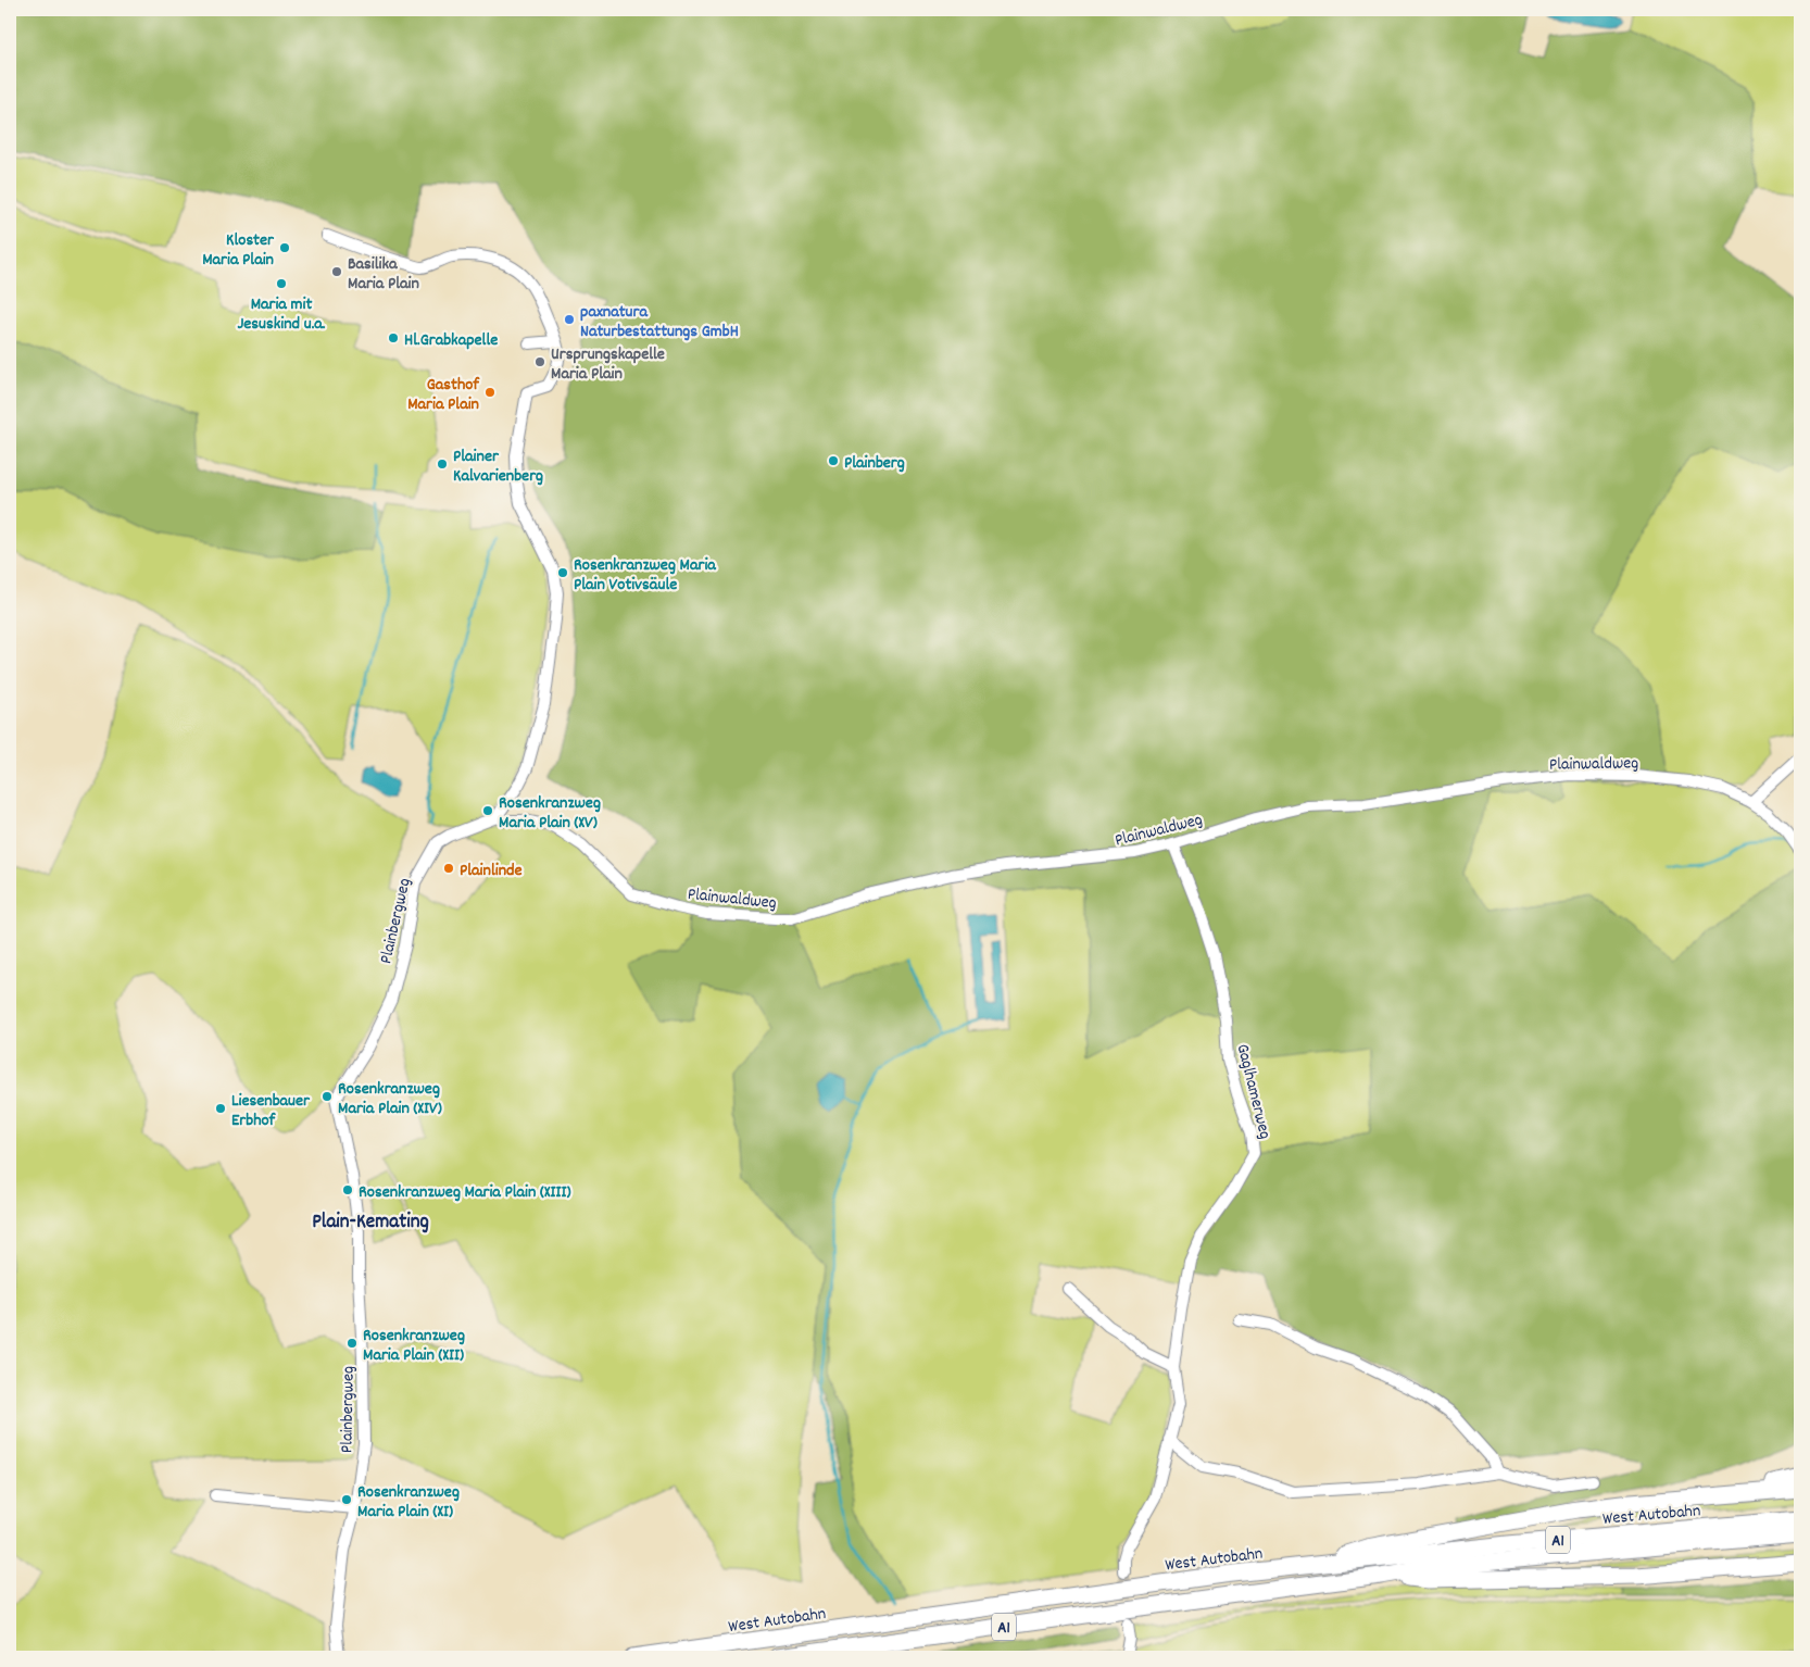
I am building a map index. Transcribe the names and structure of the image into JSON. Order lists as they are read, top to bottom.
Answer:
{
  "streets": {
    "highway": ["West Autobahn", "A1"],
    "street": ["Plainwaldweg", "Plainbergweg", "Gaglhamerweg"]
  },
  "crossings": [
    ["Plainwaldweg", "Plainbergweg"],
    ["Plainwaldweg", "Gaglhamerweg"]
  ],
  "districts": ["Plain-Kemating"],
  "places": [
    "Kloster Maria Plain",
    "Basilika Maria Plain",
    "Maria mit Jesuskind u.a.",
    "paxnatura Naturbestattungs GmbH",
    "Hl.Grabkapelle",
    "Ursprungskapelle Maria Plain",
    "Gasthof Maria Plain",
    "Plainberg",
    "Plainer Kalvarienberg",
    "Rosenkranzweg Maria Plain Votivsäule",
    "Rosenkranzweg Maria Plain (XV)",
    "Plainlinde",
    "Rosenkranzweg Maria Plain (XIV)",
    "Liesenbauer Erbhof",
    "Rosenkranzweg Maria Plain (XIII)",
    "Rosenkranzweg Maria Plain (XII)",
    "Rosenkranzweg Maria Plain (XI)"
  ]
}
